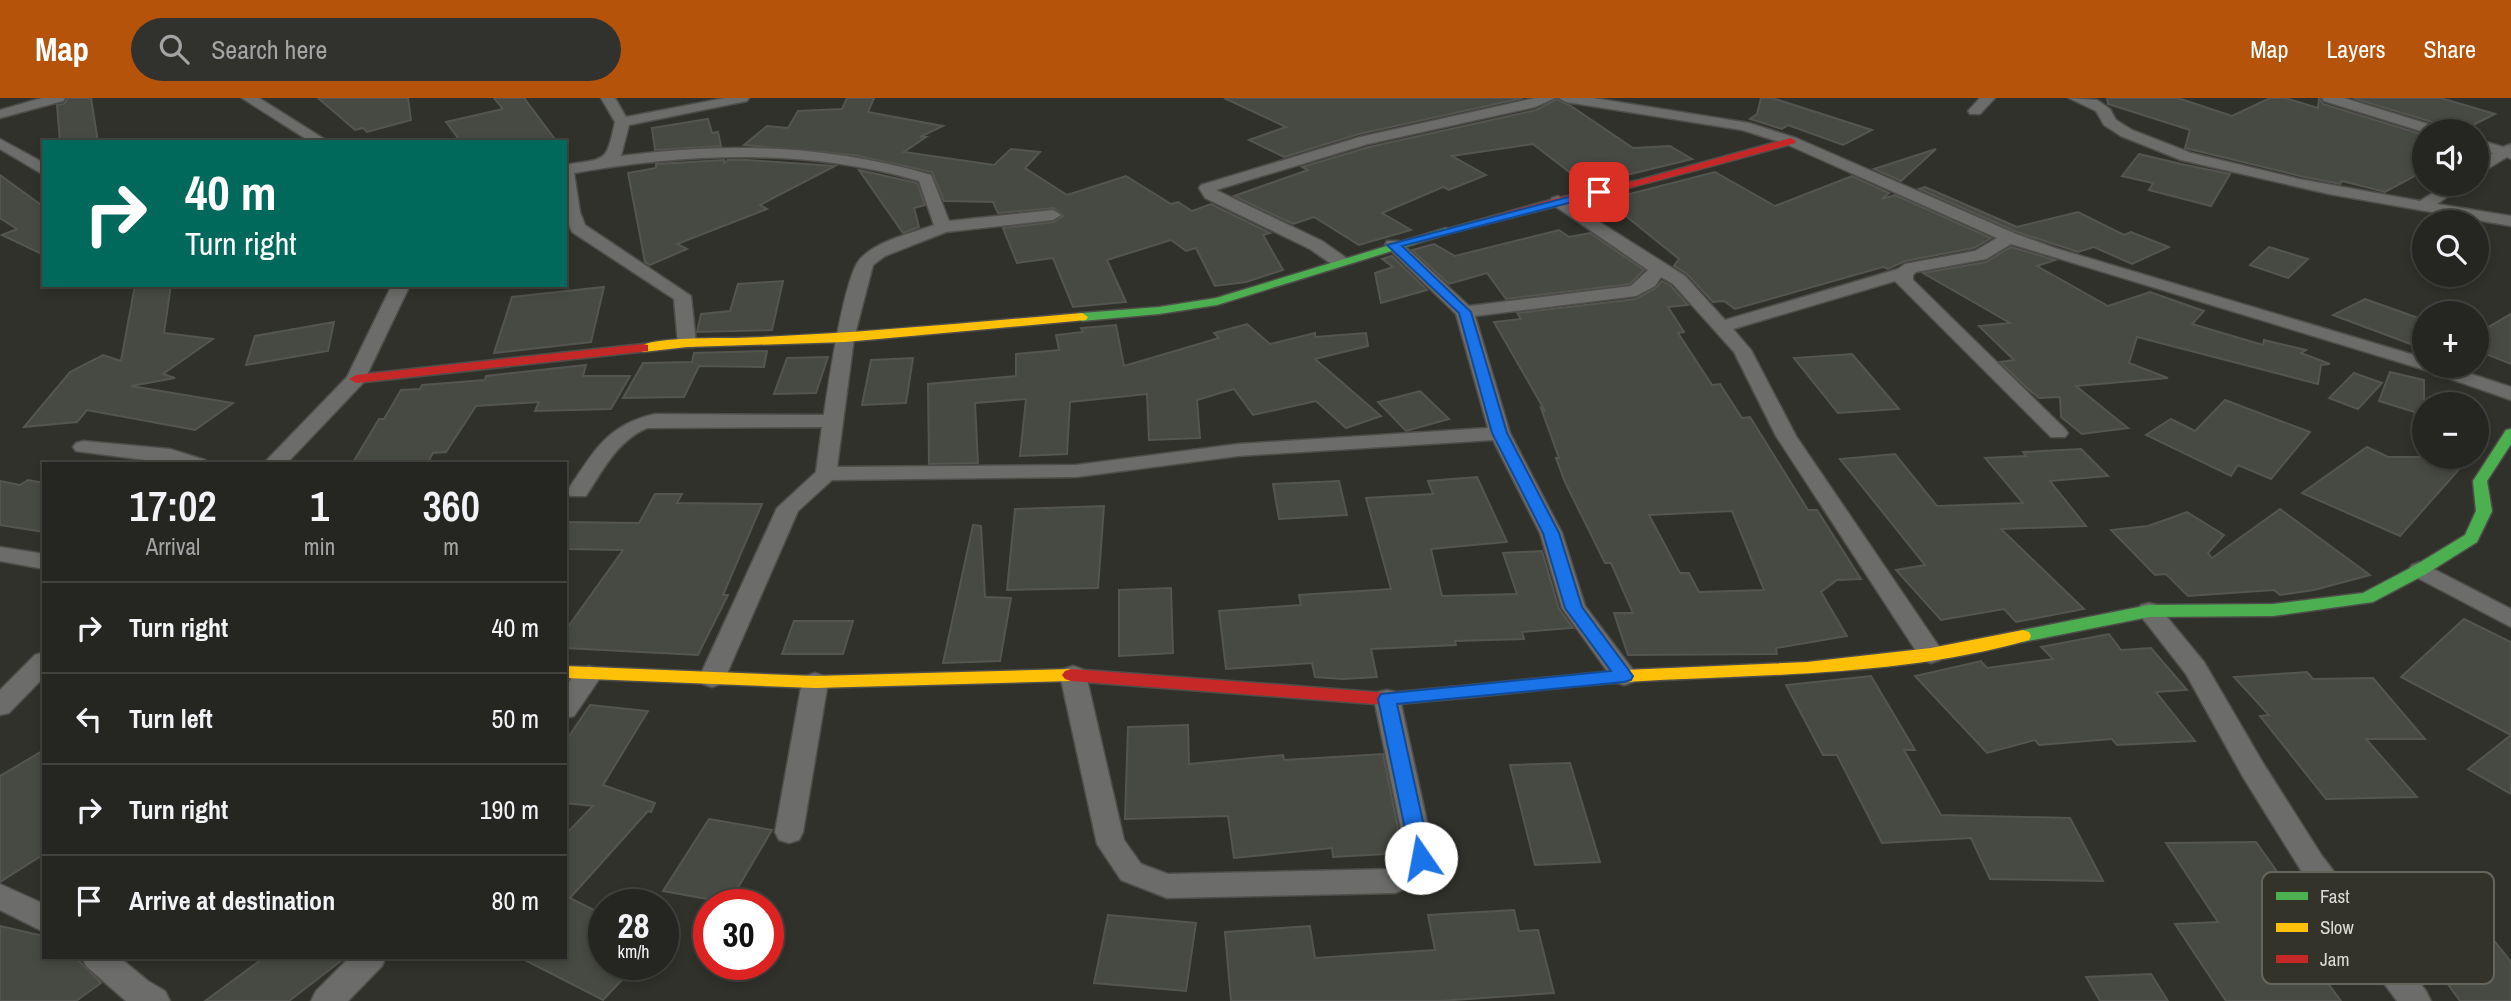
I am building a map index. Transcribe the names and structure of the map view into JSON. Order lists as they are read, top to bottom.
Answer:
{
  "legend": ["Fast", "Slow", "Jam"],
  "page": {
    "header": "Map",
    "search": "Search here",
    "nav": ["Map", "Layers", "Share"],
    "map_buttons": ["+", "−"],
    "turn": ["40 m", "Turn right"],
    "eta": [
      "17:02",
      "Arrival",
      "1",
      "min",
      "360",
      "m"
    ],
    "list": [
      {
        "name": "Turn right",
        "value": "40 m"
      },
      {
        "name": "Turn left",
        "value": "50 m"
      },
      {
        "name": "Turn right",
        "value": "190 m"
      },
      {
        "name": "Arrive at destination",
        "value": "80 m"
      }
    ],
    "speed": "28 km/h",
    "limit": "30"
  }
}
